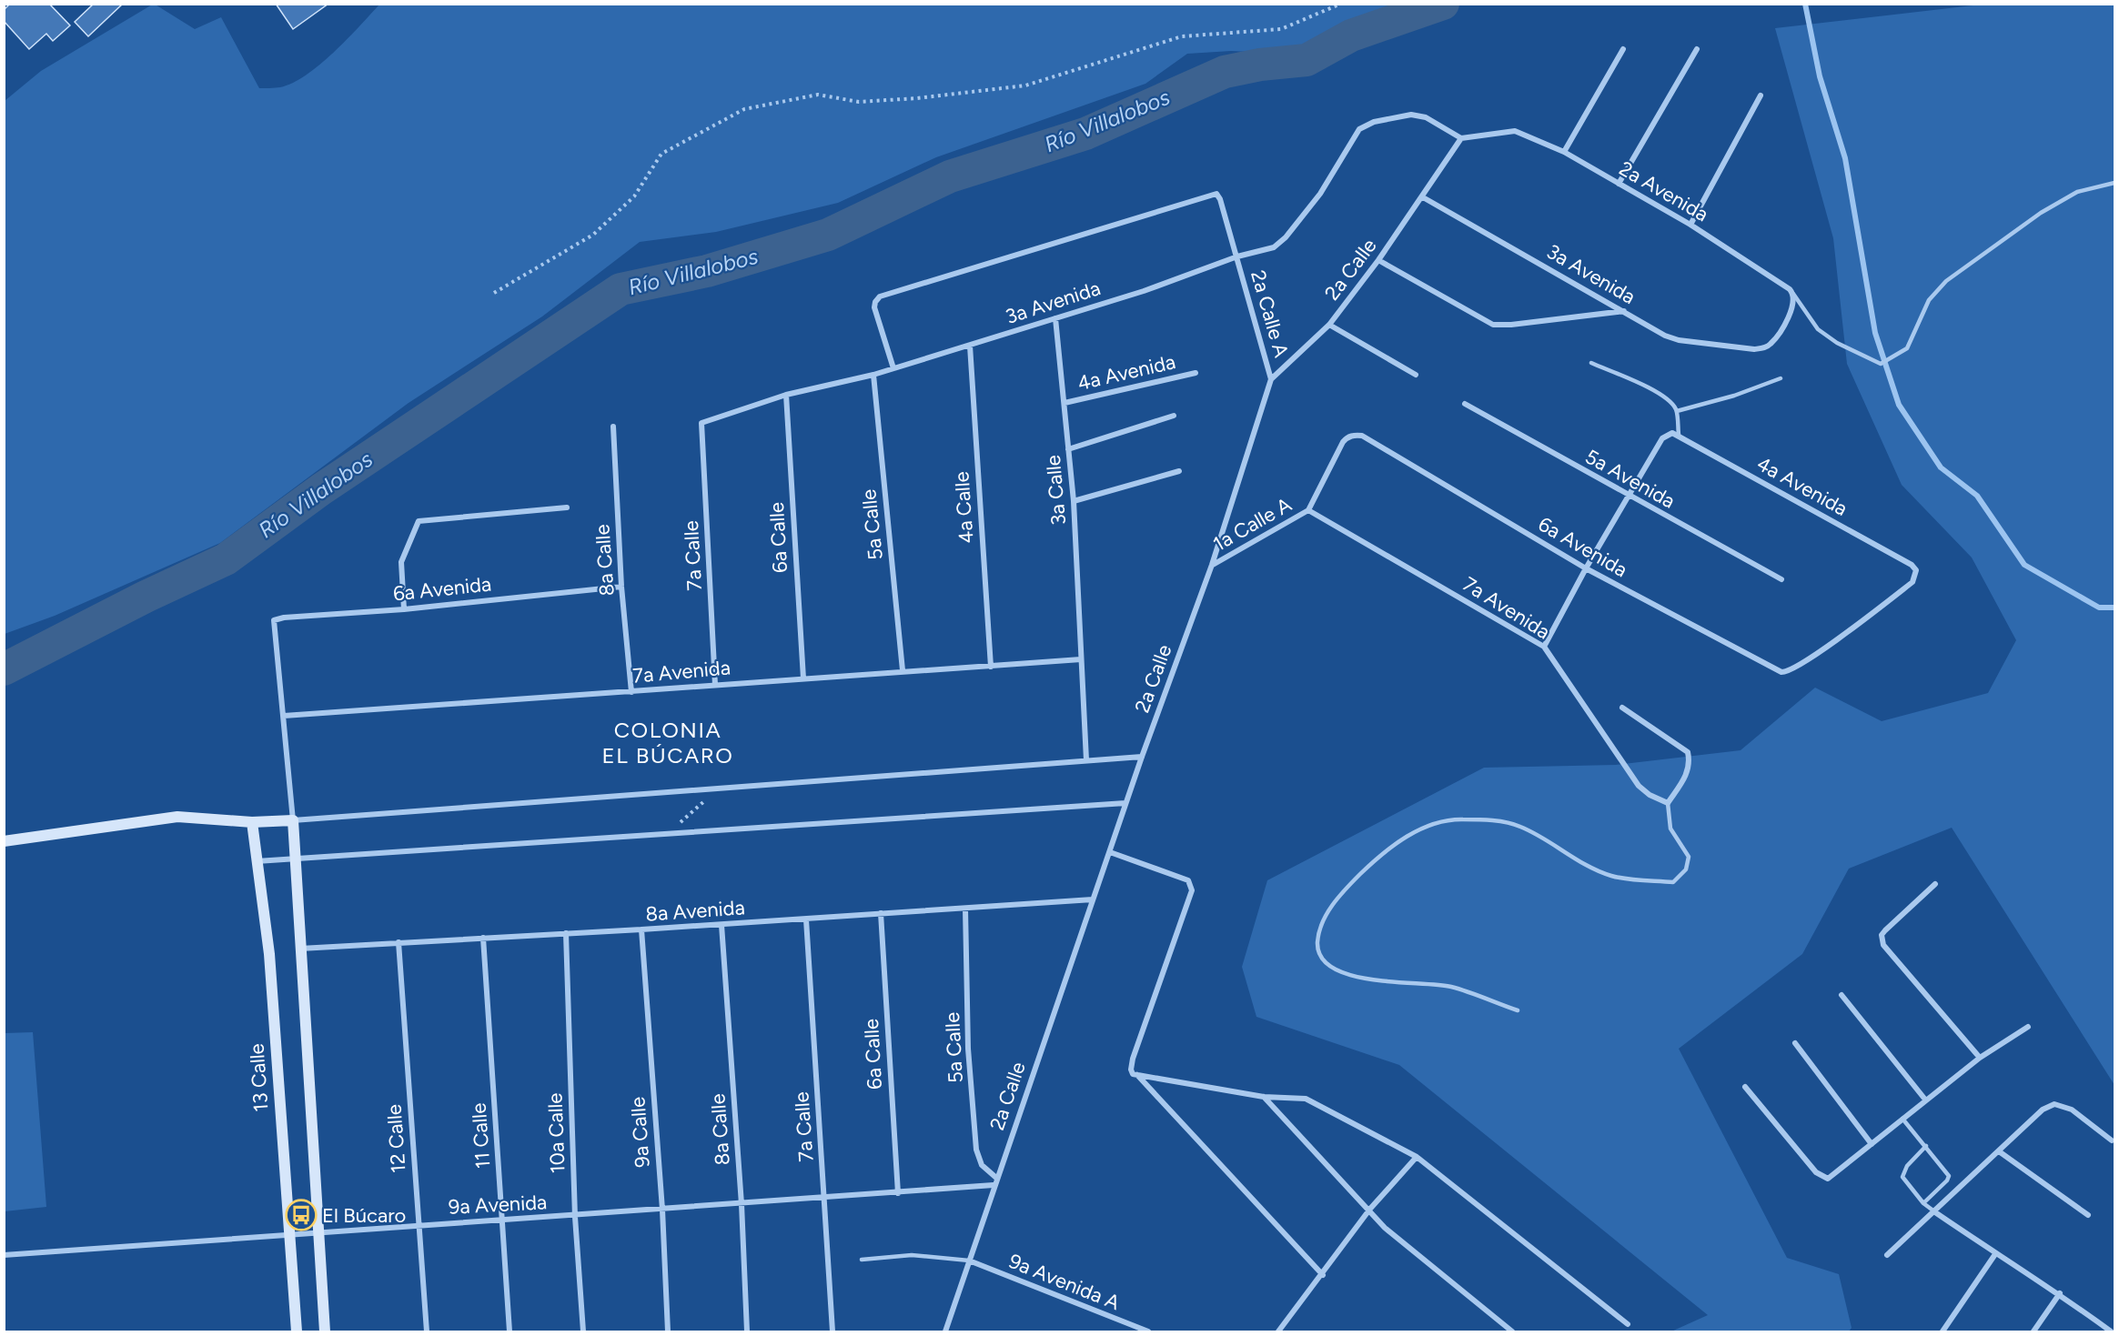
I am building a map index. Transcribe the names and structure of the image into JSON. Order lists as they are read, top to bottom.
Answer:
{
  "streets": {
    "main road": ["13 Calle"],
    "street": [
      "2a Avenida",
      "2a Calle",
      "3a Avenida",
      "2a Calle A",
      "4a Avenida",
      "5a Avenida",
      "3a Calle",
      "4a Calle",
      "1a Calle A",
      "5a Calle",
      "6a Calle",
      "6a Avenida",
      "7a Calle",
      "8a Calle",
      "7a Avenida",
      "8a Avenida",
      "9a Calle",
      "10a Calle",
      "11 Calle",
      "12 Calle",
      "9a Avenida",
      "9a Avenida A"
    ]
  },
  "crossings": [
    ["2a Avenida", "2a Calle"],
    ["2a Avenida", "3a Avenida"],
    ["2a Calle", "3a Avenida"],
    ["2a Calle", "2a Calle A"],
    ["2a Calle", "1a Calle A"],
    ["2a Calle", "5a Calle"],
    ["2a Calle", "8a Avenida"],
    ["2a Calle", "9a Avenida"],
    ["2a Calle", "9a Avenida A"],
    ["3a Avenida", "2a Calle A"],
    ["3a Avenida", "3a Calle"],
    ["3a Avenida", "4a Calle"],
    ["3a Avenida", "5a Calle"],
    ["3a Avenida", "6a Calle"],
    ["3a Avenida", "7a Calle"],
    ["4a Avenida", "3a Calle"],
    ["4a Avenida", "6a Avenida"],
    ["3a Calle", "7a Avenida"],
    ["4a Calle", "7a Avenida"],
    ["1a Calle A", "6a Avenida"],
    ["1a Calle A", "7a Avenida"],
    ["5a Calle", "7a Avenida"],
    ["5a Calle", "8a Avenida"],
    ["6a Calle", "7a Avenida"],
    ["6a Calle", "8a Avenida"],
    ["6a Calle", "9a Avenida"],
    ["6a Avenida", "8a Calle"],
    ["6a Avenida", "7a Avenida"],
    ["7a Calle", "7a Avenida"],
    ["7a Calle", "8a Avenida"],
    ["7a Calle", "9a Avenida"],
    ["8a Calle", "7a Avenida"],
    ["8a Calle", "8a Avenida"],
    ["8a Calle", "9a Avenida"],
    ["8a Avenida", "9a Calle"],
    ["8a Avenida", "10a Calle"],
    ["8a Avenida", "11 Calle"],
    ["8a Avenida", "12 Calle"],
    ["13 Calle", "9a Avenida"],
    ["9a Calle", "9a Avenida"],
    ["10a Calle", "9a Avenida"],
    ["11 Calle", "9a Avenida"],
    ["12 Calle", "9a Avenida"]
  ],
  "districts": ["COLONIA EL BÚCARO"],
  "water": ["Río Villalobos"],
  "places": {
    "bus stop": ["El Búcaro"]
  }
}
